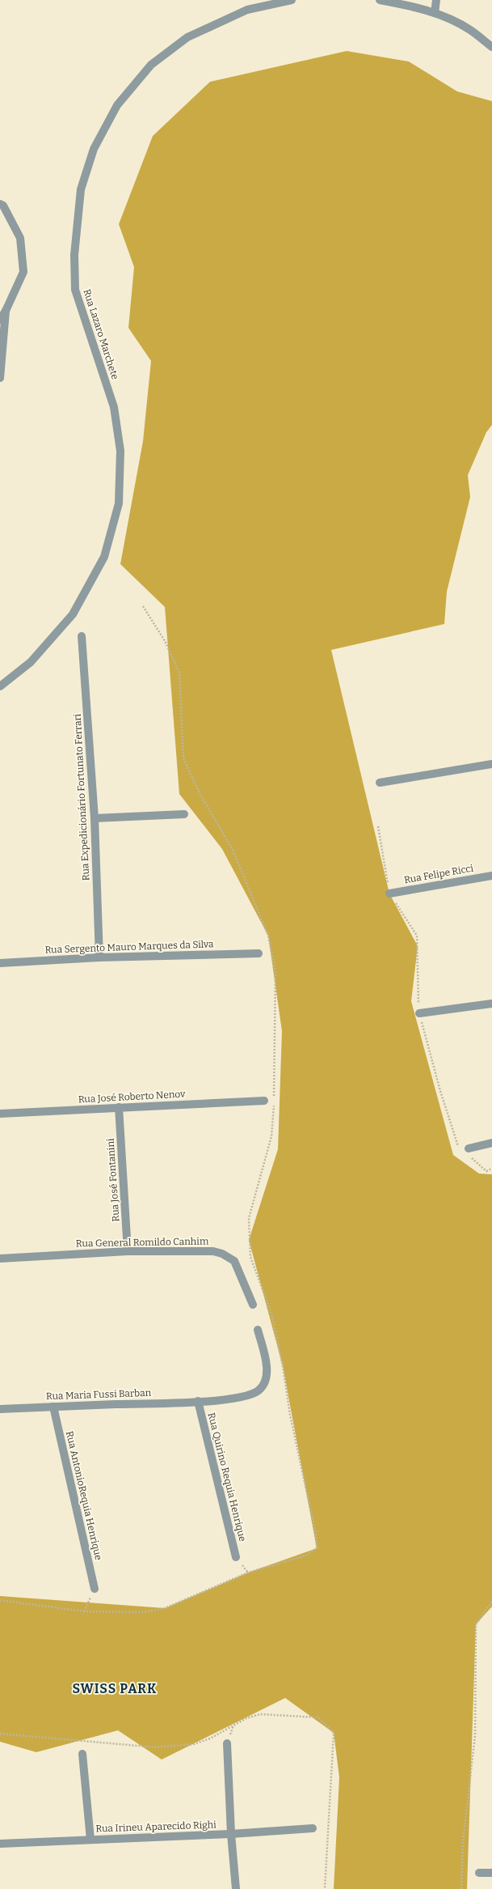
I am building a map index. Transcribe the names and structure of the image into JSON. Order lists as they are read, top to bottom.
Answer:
{
  "streets": {
    "street": [
      "Rua Lazaro Marchete",
      "Rua Expedicionário Fortunato Ferrari",
      "Rua Felipe Ricci",
      "Rua Sergento Mauro Marques da Silva",
      "Rua José Roberto Nenov",
      "Rua José Fontanini",
      "Rua General Romildo Canhim",
      "Rua Maria Fussi Barban",
      "Rua Quirino Requia Henrique",
      "Rua AntonioRequia Henrique",
      "Rua Irineu Aparecido Righi"
    ]
  },
  "crossings": [
    ["Rua Expedicionário Fortunato Ferrari", "Rua Sergento Mauro Marques da Silva"],
    ["Rua José Roberto Nenov", "Rua José Fontanini"],
    ["Rua José Fontanini", "Rua General Romildo Canhim"],
    ["Rua Maria Fussi Barban", "Rua Quirino Requia Henrique"],
    ["Rua Maria Fussi Barban", "Rua AntonioRequia Henrique"]
  ],
  "districts": ["SWISS PARK"]
}
